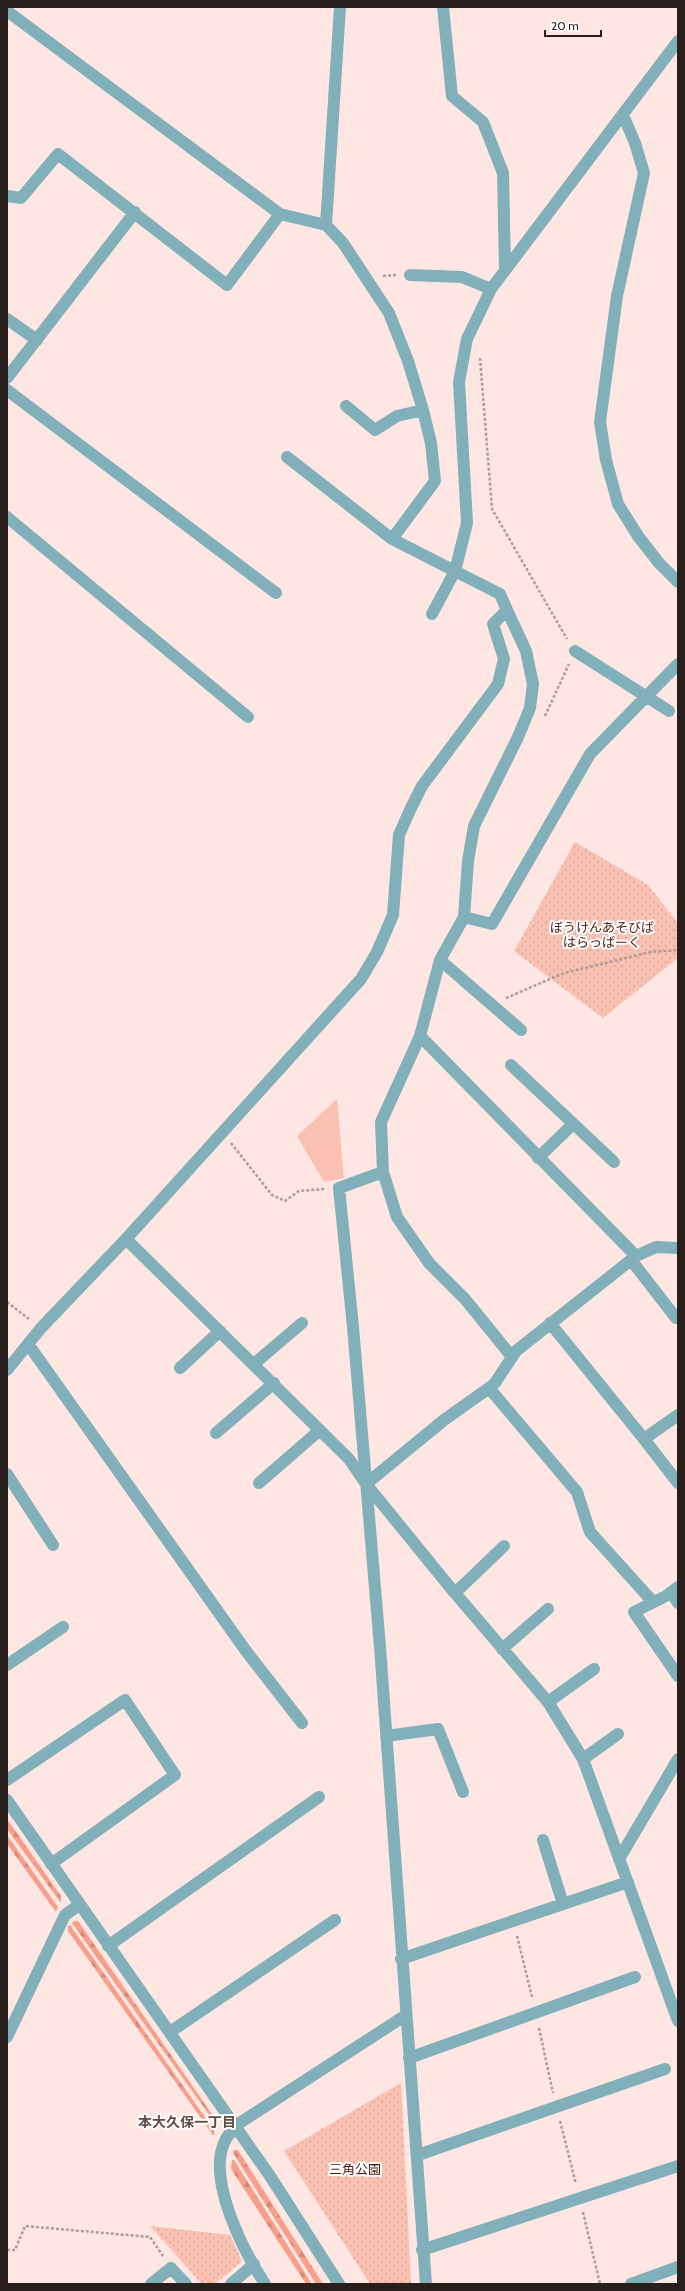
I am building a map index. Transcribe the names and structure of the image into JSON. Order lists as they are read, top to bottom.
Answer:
{
  "districts": ["本大久保一丁目"],
  "parks": ["ぼうけんあそびば はらっぱーく", "三角公園"],
  "scale_bar": "20 m"
}
